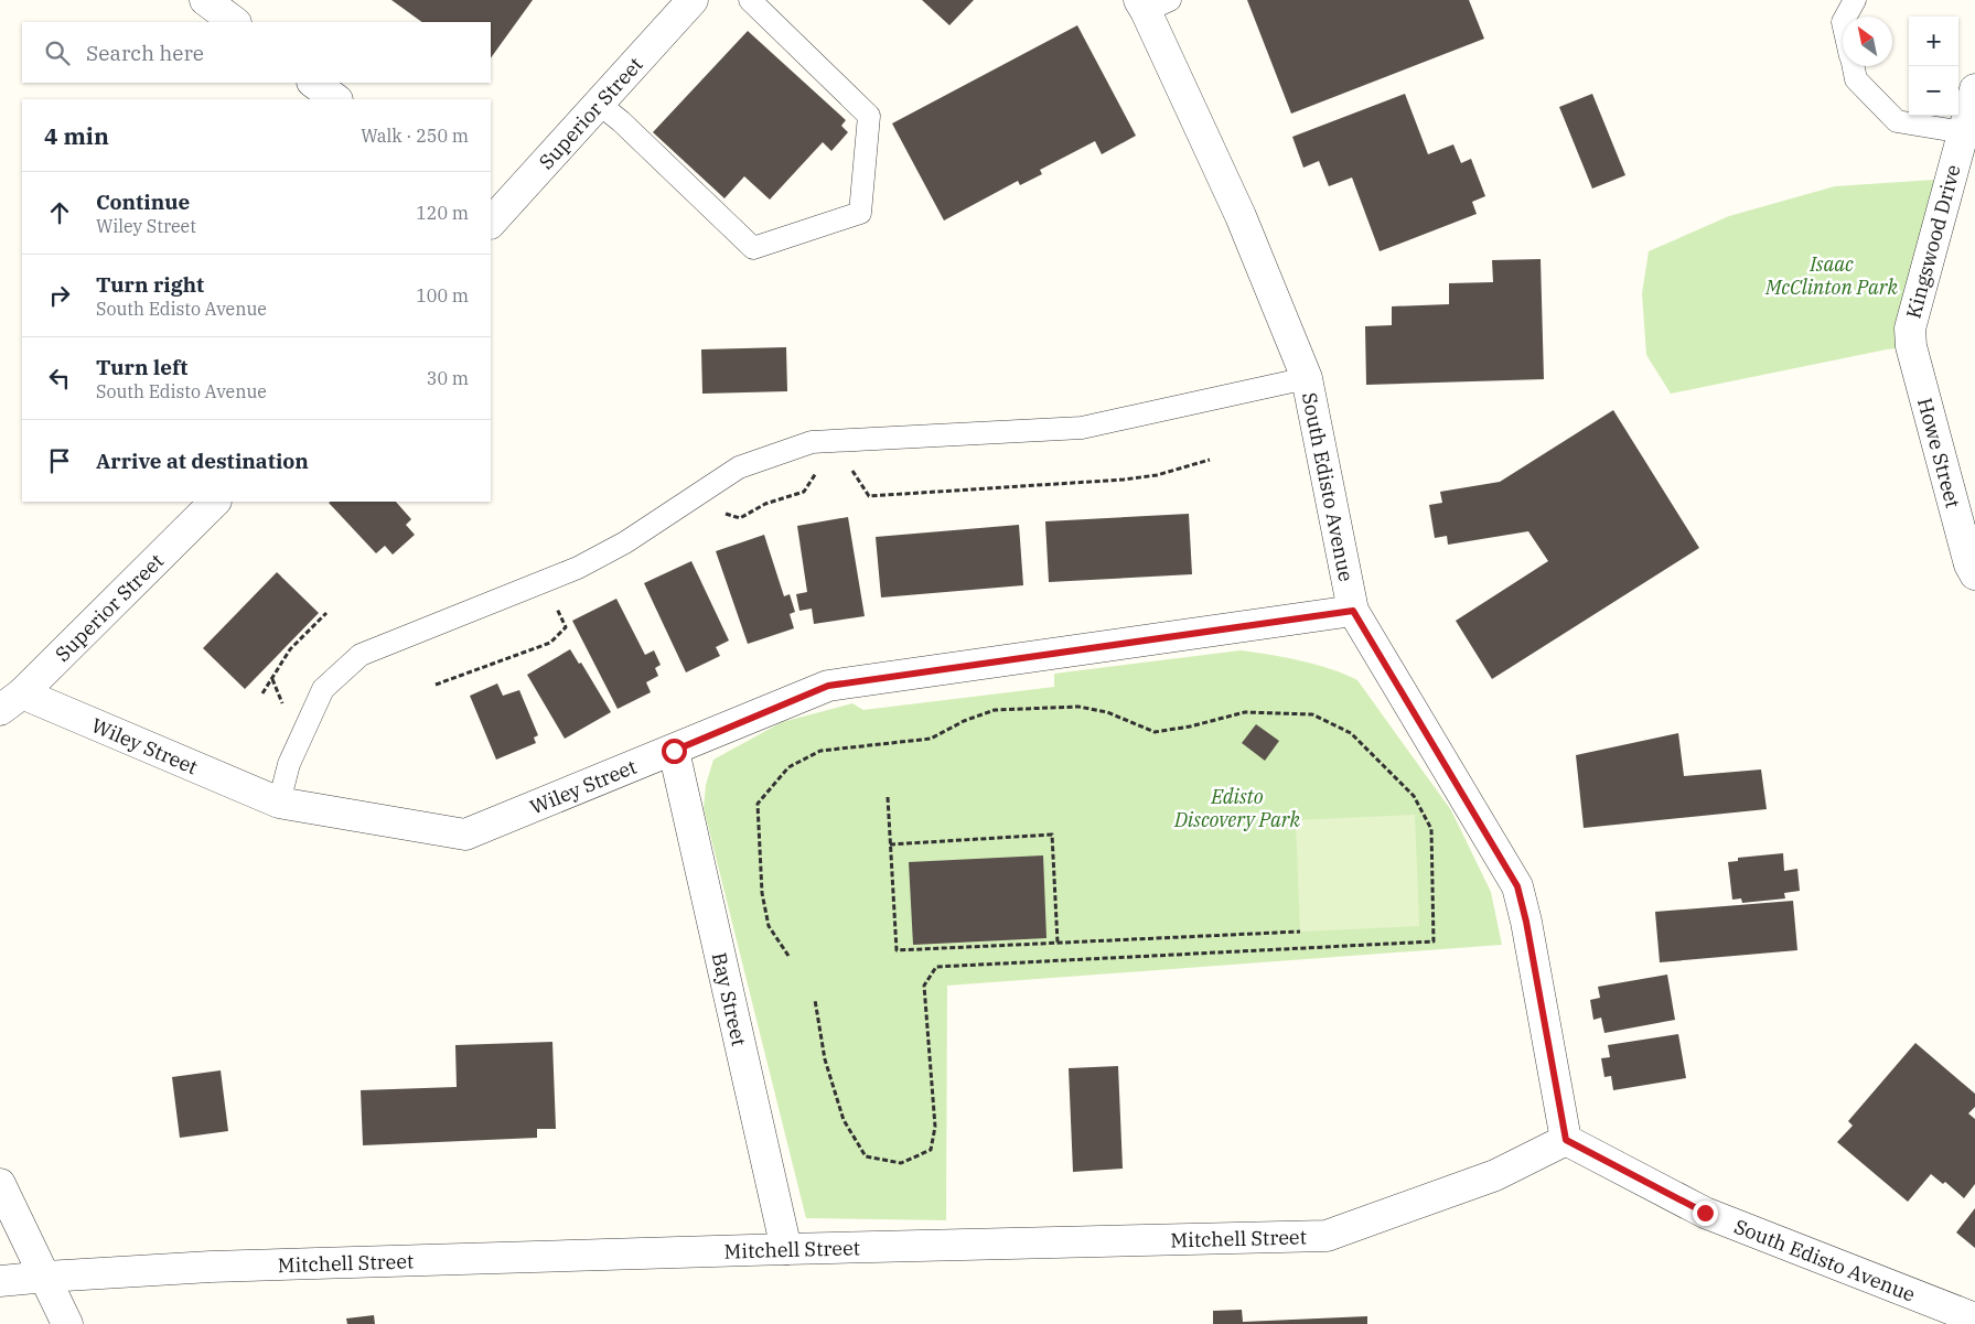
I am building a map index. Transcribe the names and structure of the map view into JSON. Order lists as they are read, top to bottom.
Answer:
{
  "streets": {
    "street": [
      "Superior Street",
      "Kingswood Drive",
      "Howe Street",
      "South Edisto Avenue",
      "Wiley Street",
      "Bay Street",
      "Mitchell Street"
    ]
  },
  "crossings": [
    ["Superior Street", "Wiley Street"],
    ["Kingswood Drive", "Howe Street"],
    ["South Edisto Avenue", "Wiley Street"],
    ["South Edisto Avenue", "Mitchell Street"],
    ["Wiley Street", "Bay Street"],
    ["Bay Street", "Mitchell Street"]
  ],
  "parks": ["Isaac McClinton Park", "Edisto Discovery Park"],
  "north": "top left",
  "page": {
    "map_buttons": ["+", "−"],
    "search": "Search here",
    "heading": ["4 min", "Walk · 250 m"],
    "list": [
      ["Continue", "Wiley Street", "120 m"],
      ["Turn right", "South Edisto Avenue", "100 m"],
      ["Turn left", "South Edisto Avenue", "30 m"],
      "Arrive at destination"
    ]
  }
}
